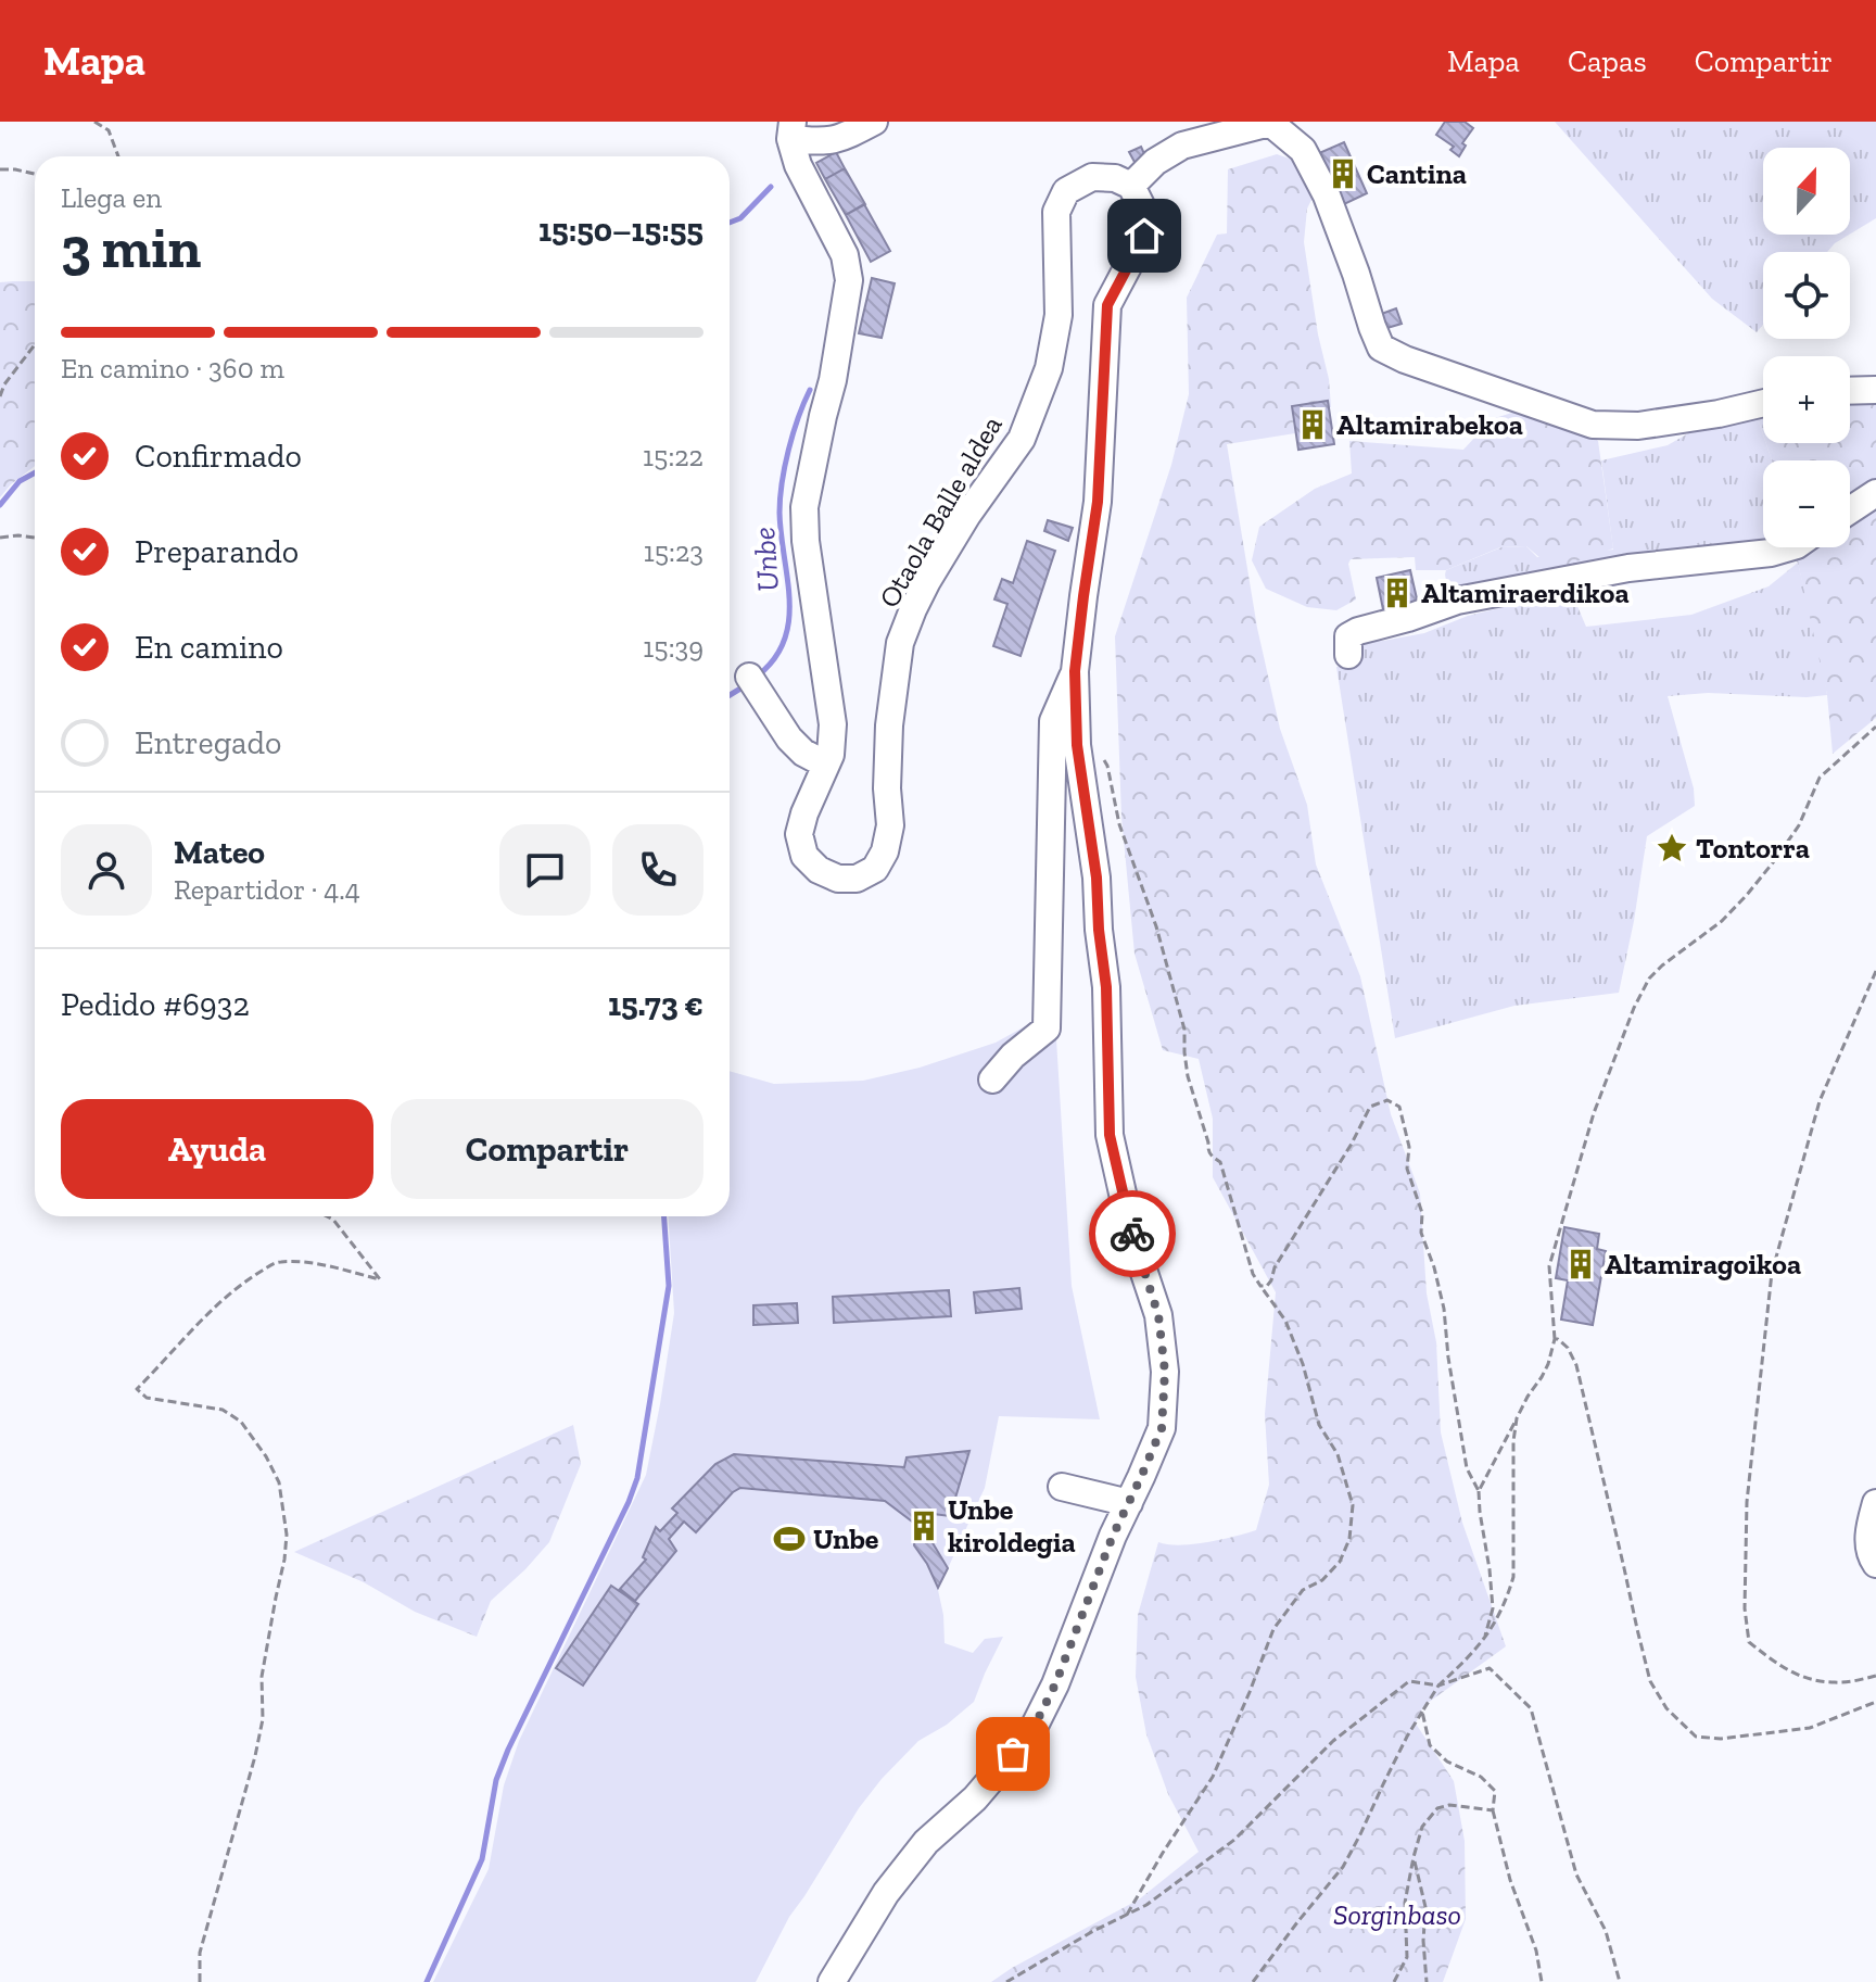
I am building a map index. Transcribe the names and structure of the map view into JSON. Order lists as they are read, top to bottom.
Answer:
{
  "streets": {
    "street": ["Otaola Balle aldea"]
  },
  "water": ["Unbe"],
  "parks": ["Sorginbaso"],
  "places": {
    "building": [
      "Cantina",
      "Altamirabekoa",
      "Altamiraerdikoa",
      "Altamiragoikoa",
      "Unbe kiroldegia"
    ],
    "place": ["Tontorra"],
    "sports": ["Unbe"]
  },
  "north": "top",
  "page": {
    "header": "Mapa",
    "nav": ["Mapa", "Capas", "Compartir"],
    "map_buttons": ["+", "−"],
    "heading": ["3 min", "Llega en", "15:50–15:55"],
    "panel": [
      "Mateo",
      "Repartidor · 4.4",
      "Pedido #6932",
      "15.73 €"
    ],
    "bar": "En camino · 360 m",
    "list": [
      ["Confirmado", "15:22"],
      ["Preparando", "15:23"],
      ["En camino", "15:39"],
      "Entregado"
    ],
    "buttons": ["Ayuda", "Compartir"]
  }
}
